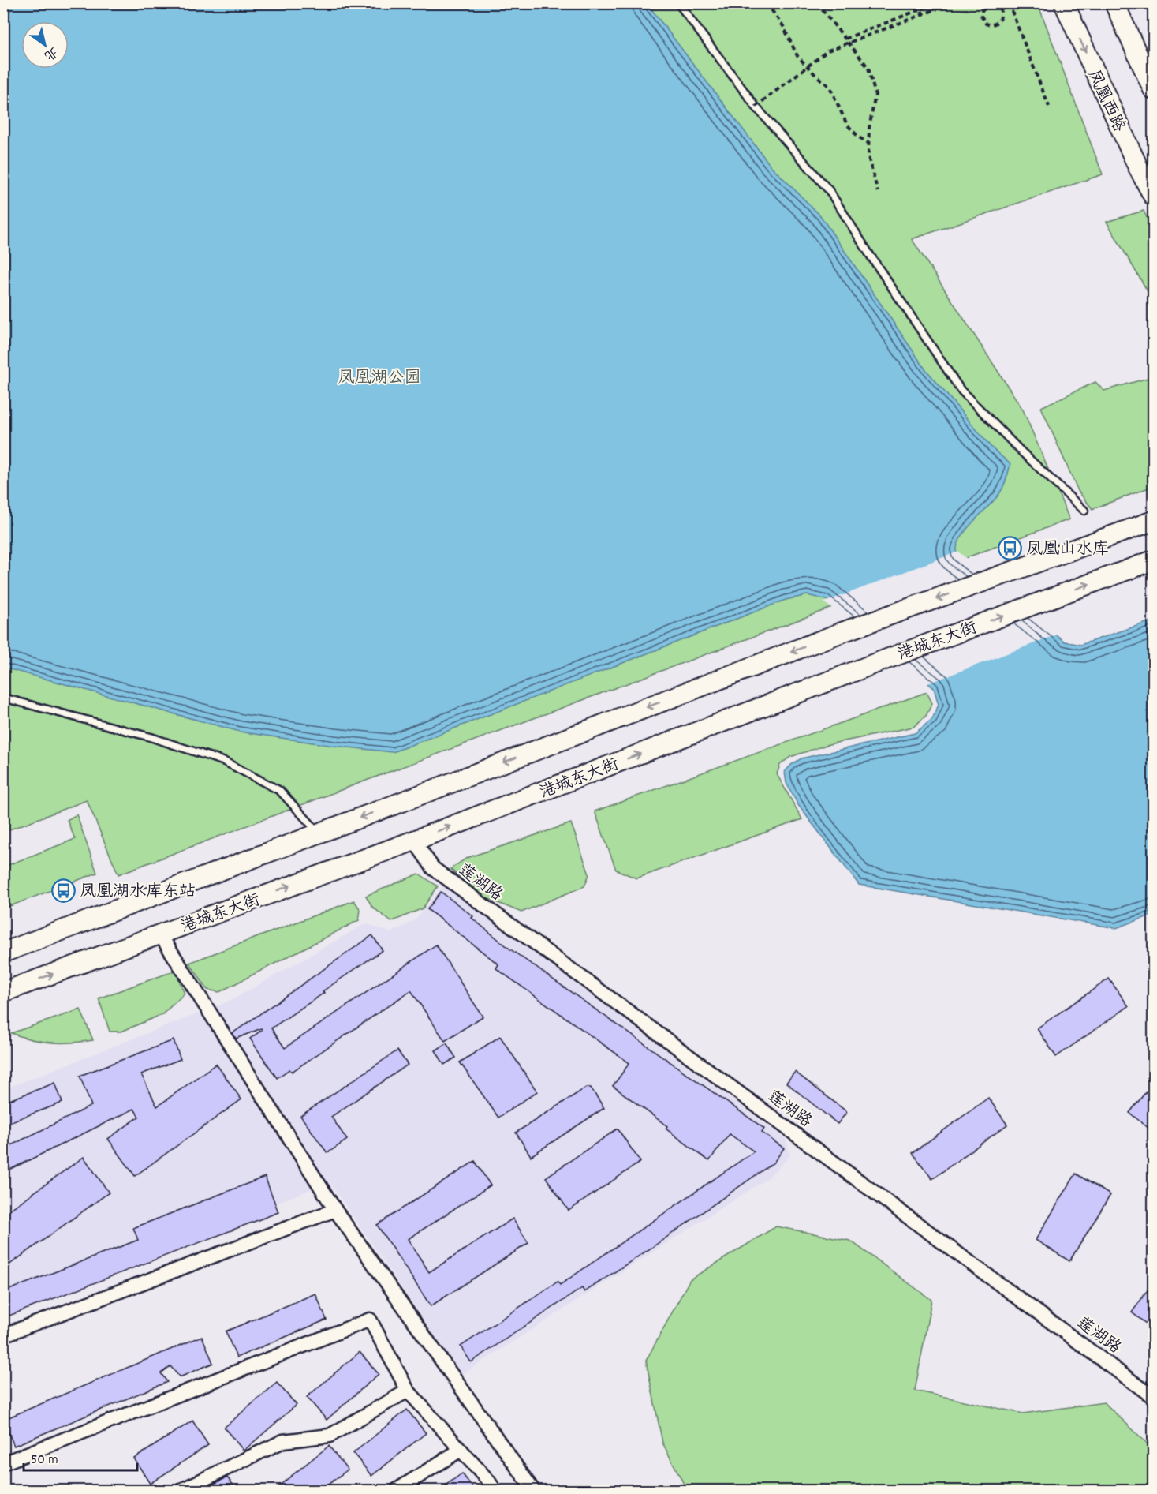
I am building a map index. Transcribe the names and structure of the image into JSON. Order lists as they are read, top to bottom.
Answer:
{
  "streets": {
    "main road": ["凤凰西路", "港城东大街"],
    "street": ["莲湖路"]
  },
  "crossings": [
    ["港城东大街", "莲湖路"]
  ],
  "parks": ["凤凰湖公园"],
  "places": {
    "bus stop": ["凤凰山水库", "凤凰湖水库东站"]
  },
  "scale_bar": "50 m",
  "north": "bottom right"
}
